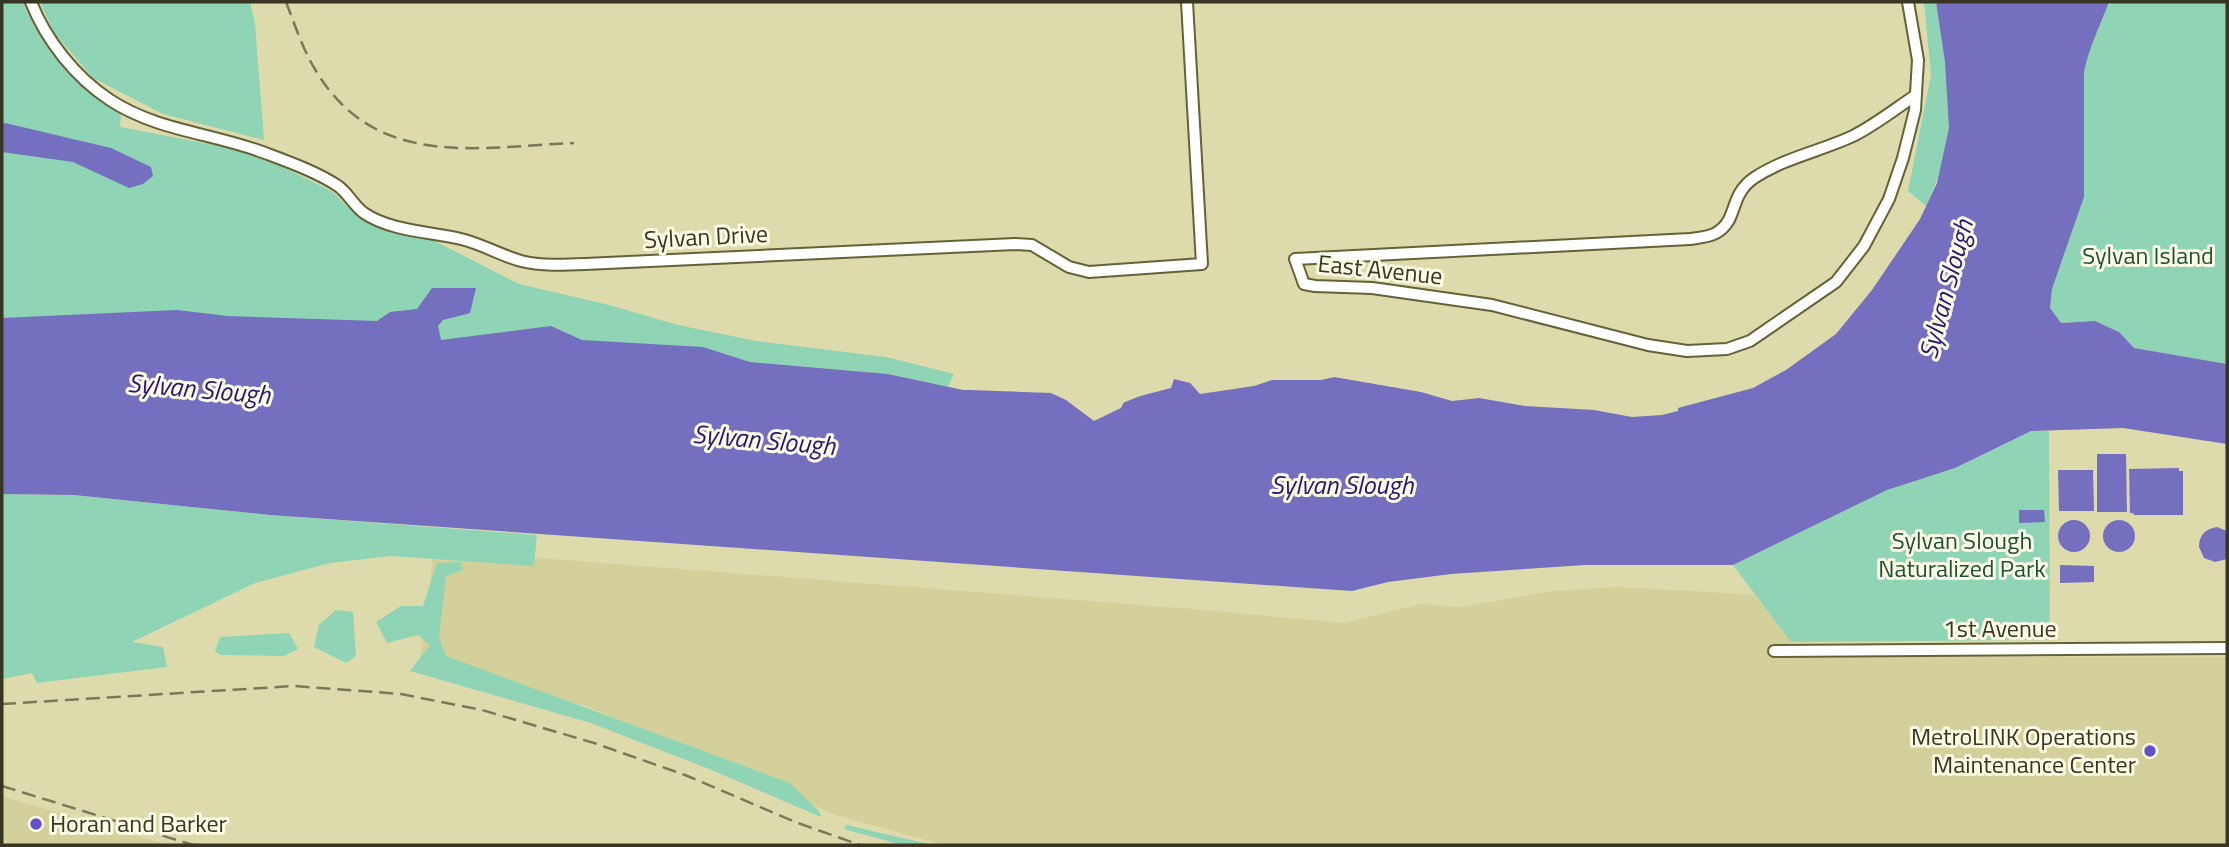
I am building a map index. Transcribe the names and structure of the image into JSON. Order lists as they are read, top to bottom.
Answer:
{
  "streets": {
    "street": ["Sylvan Drive", "East Avenue", "1st Avenue"]
  },
  "water": ["Sylvan Slough"],
  "parks": ["Sylvan Island", "Sylvan Slough Naturalized Park"],
  "places": ["MetroLINK Operations Maintenance Center", "Horan and Barker"]
}
